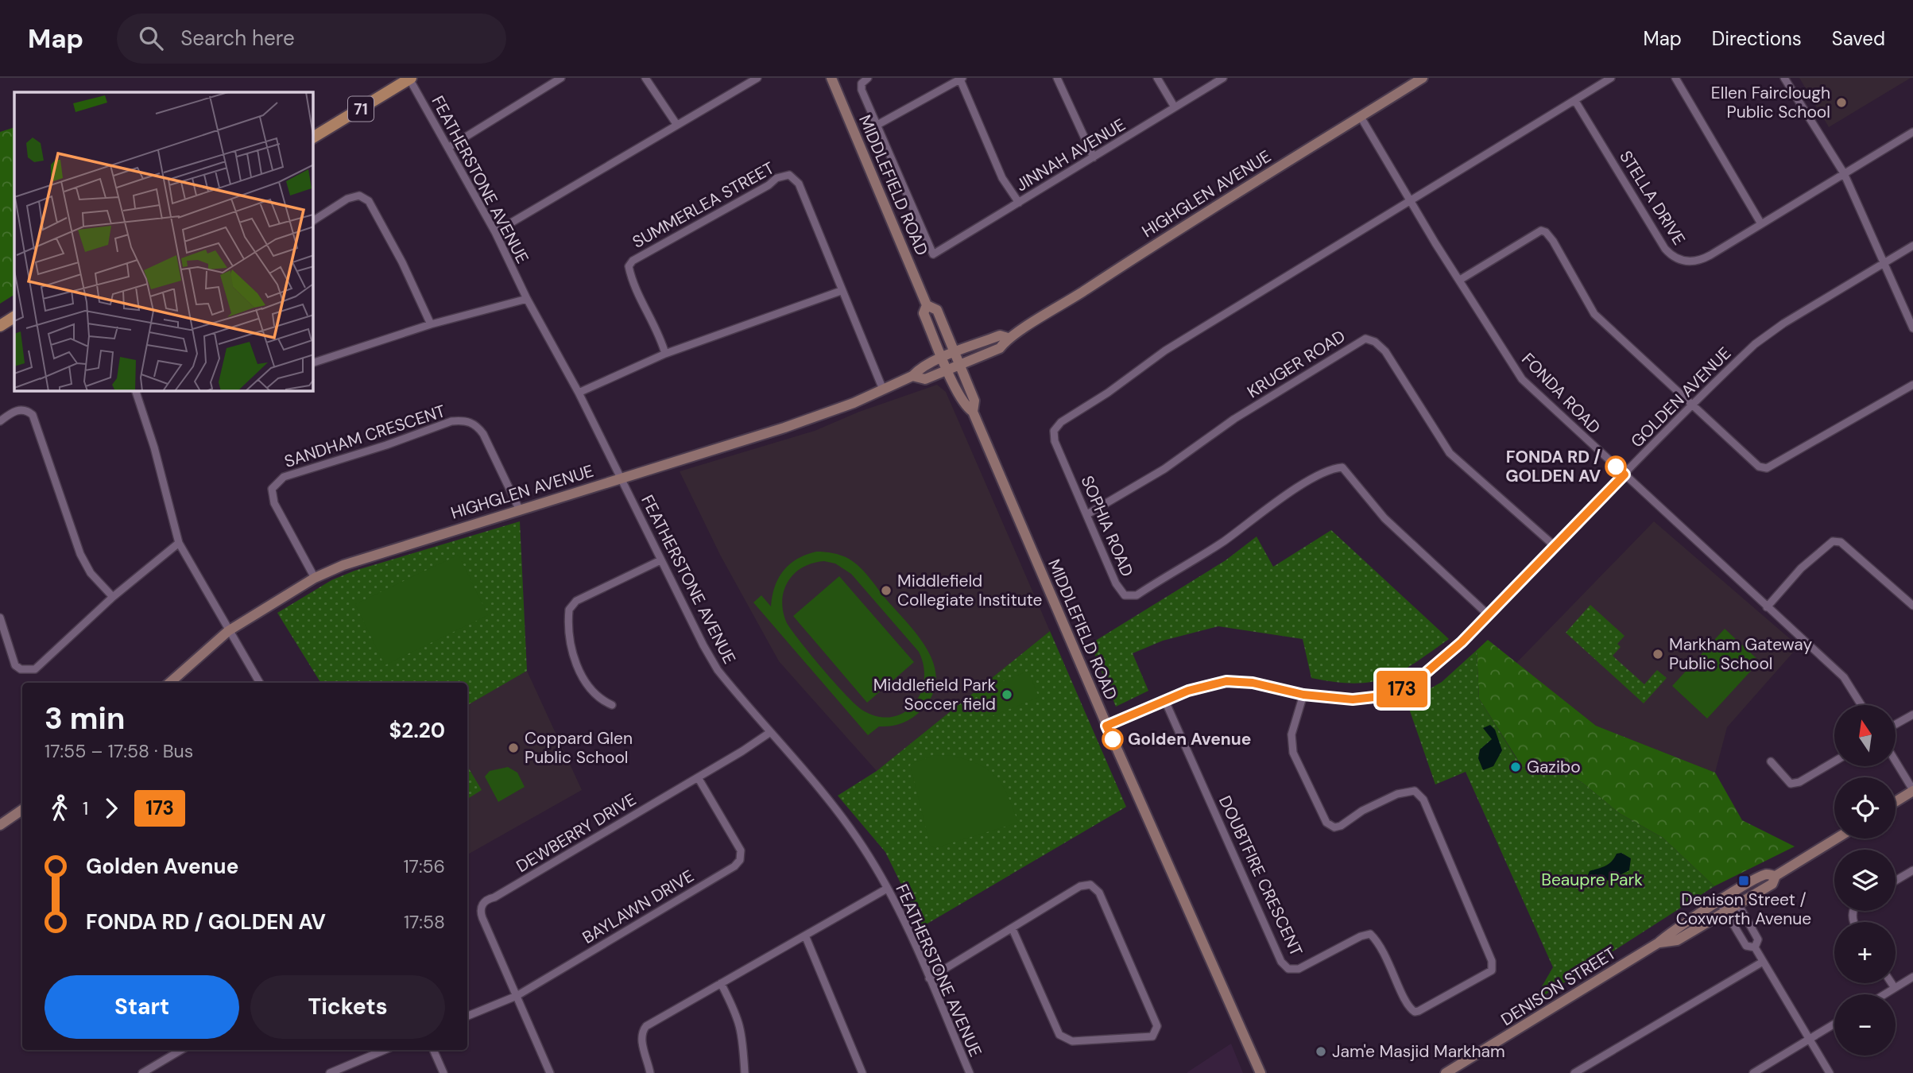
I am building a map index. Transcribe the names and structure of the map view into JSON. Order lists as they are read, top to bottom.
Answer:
{
  "streets": {
    "main road": ["71"],
    "street": [
      "JINNAH AVENUE",
      "FEATHERSTONE AVENUE",
      "MIDDLEFIELD ROAD",
      "HIGHGLEN AVENUE",
      "STELLA DRIVE",
      "SUMMERLEA STREET",
      "KRUGER ROAD",
      "FONDA ROAD",
      "GOLDEN AVENUE",
      "SANDHAM CRESCENT",
      "SOPHIA ROAD",
      "DEWBERRY DRIVE",
      "DOUBTFIRE CRESCENT",
      "BAYLAWN DRIVE",
      "DENISON STREET"
    ]
  },
  "crossings": [
    ["71", "FEATHERSTONE AVENUE"],
    ["FEATHERSTONE AVENUE", "HIGHGLEN AVENUE"],
    ["FEATHERSTONE AVENUE", "DEWBERRY DRIVE"],
    ["MIDDLEFIELD ROAD", "HIGHGLEN AVENUE"],
    ["MIDDLEFIELD ROAD", "GOLDEN AVENUE"],
    ["HIGHGLEN AVENUE", "SUMMERLEA STREET"],
    ["HIGHGLEN AVENUE", "FONDA ROAD"],
    ["HIGHGLEN AVENUE", "SANDHAM CRESCENT"],
    ["STELLA DRIVE", "SOPHIA ROAD"],
    ["KRUGER ROAD", "GOLDEN AVENUE"],
    ["KRUGER ROAD", "SOPHIA ROAD"],
    ["FONDA ROAD", "GOLDEN AVENUE"],
    ["FONDA ROAD", "SOPHIA ROAD"],
    ["GOLDEN AVENUE", "SOPHIA ROAD"],
    ["GOLDEN AVENUE", "DOUBTFIRE CRESCENT"],
    ["DEWBERRY DRIVE", "BAYLAWN DRIVE"]
  ],
  "parks": ["Beaupre Park"],
  "places": {
    "other": [
      "Ellen Fairclough Public School",
      "FONDA RD / GOLDEN AV",
      "Middlefield Collegiate Institute",
      "Markham Gateway Public School",
      "Middlefield Park Soccer field",
      "Golden Avenue",
      "Coppard Glen Public School",
      "Gazibo",
      "Jam'e Masjid Markham"
    ],
    "transit": ["Denison Street / Coxworth Avenue"]
  },
  "lines": ["bus line 173"],
  "north": "top",
  "page": {
    "header": "Map",
    "search": "Search here",
    "nav": ["Map", "Directions", "Saved"],
    "on_map": "173",
    "heading": ["3 min", "17:55 – 17:58 · Bus", "$2.20"],
    "map_buttons": ["+", "−"],
    "legs": ["1", "173"],
    "list": [
      {
        "name": "Golden Avenue",
        "value": "17:56"
      },
      {
        "name": "FONDA RD / GOLDEN AV",
        "value": "17:58"
      }
    ],
    "buttons": ["Start", "Tickets"]
  }
}
